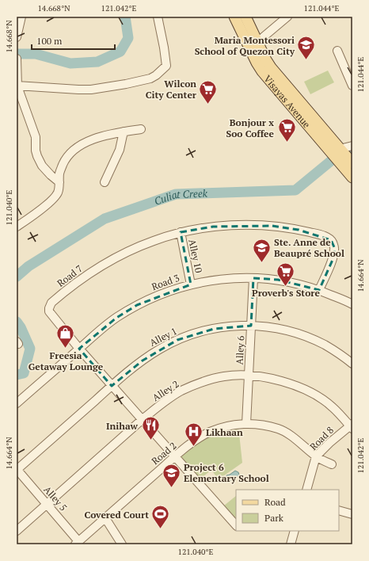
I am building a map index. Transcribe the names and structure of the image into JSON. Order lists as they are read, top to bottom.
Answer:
{
  "streets": {
    "main road": ["Visayas Avenue"],
    "street": [
      "Alley 10",
      "Road 7",
      "Road 3",
      "Alley 1",
      "Alley 6",
      "Alley 2",
      "Road 8",
      "Road 2",
      "Alley 5"
    ]
  },
  "crossings": [
    ["Alley 10", "Road 7"],
    ["Alley 10", "Road 3"],
    ["Road 7", "Road 3"],
    ["Road 7", "Alley 1"],
    ["Road 7", "Alley 2"],
    ["Road 7", "Road 2"],
    ["Road 3", "Alley 6"],
    ["Alley 1", "Alley 6"],
    ["Alley 1", "Alley 5"],
    ["Alley 6", "Alley 2"],
    ["Alley 6", "Road 2"],
    ["Alley 2", "Road 8"],
    ["Alley 2", "Alley 5"],
    ["Road 8", "Road 2"],
    ["Road 2", "Alley 5"]
  ],
  "water": ["Culiat Creek"],
  "places": {
    "school or university": ["Maria Montessori School of Quezon City", "Ste. Anne de Beaupré School", "Project 6 Elementary School"],
    "supermarket": ["Wilcon City Center", "Bonjour x Soo Coffee", "Proverb's Store"],
    "shop": ["Freesia Getaway Lounge"],
    "restaurant": ["Inihaw"],
    "hospital": ["Likhaan"],
    "sports": ["Covered Court"]
  },
  "legend": ["Road", "Park"],
  "scale_bar": "100 m",
  "coordinates": [
    "14.668°N",
    "121.042°E",
    "121.044°E",
    "121.040°E",
    "14.664°N"
  ]
}
